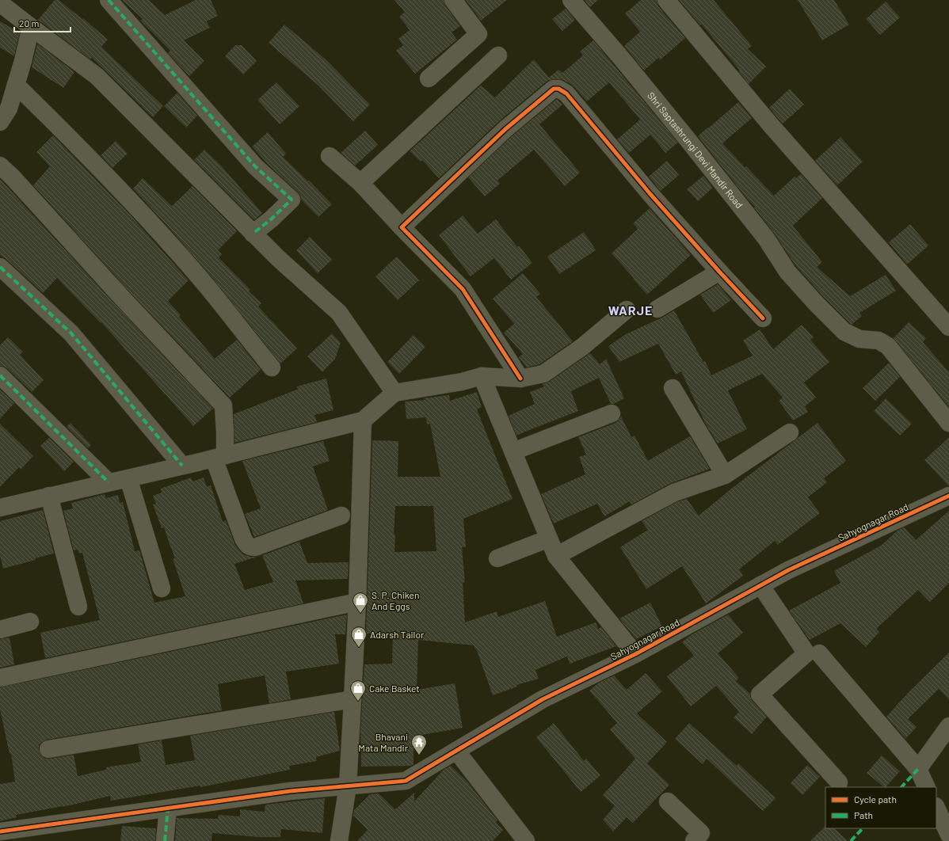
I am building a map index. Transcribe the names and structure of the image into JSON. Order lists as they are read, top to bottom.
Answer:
{
  "streets": {
    "street": ["Shri Saptashrungi Devi Mandir Road", "Sahyognagar Road"]
  },
  "districts": ["WARJE"],
  "places": {
    "shop": ["S. P. Chiken And Eggs", "Adarsh Tailor", "Cake Basket"],
    "temple": ["Bhavani Mata Mandir"]
  },
  "legend": ["Cycle path", "Path"],
  "scale_bar": "20 m"
}
